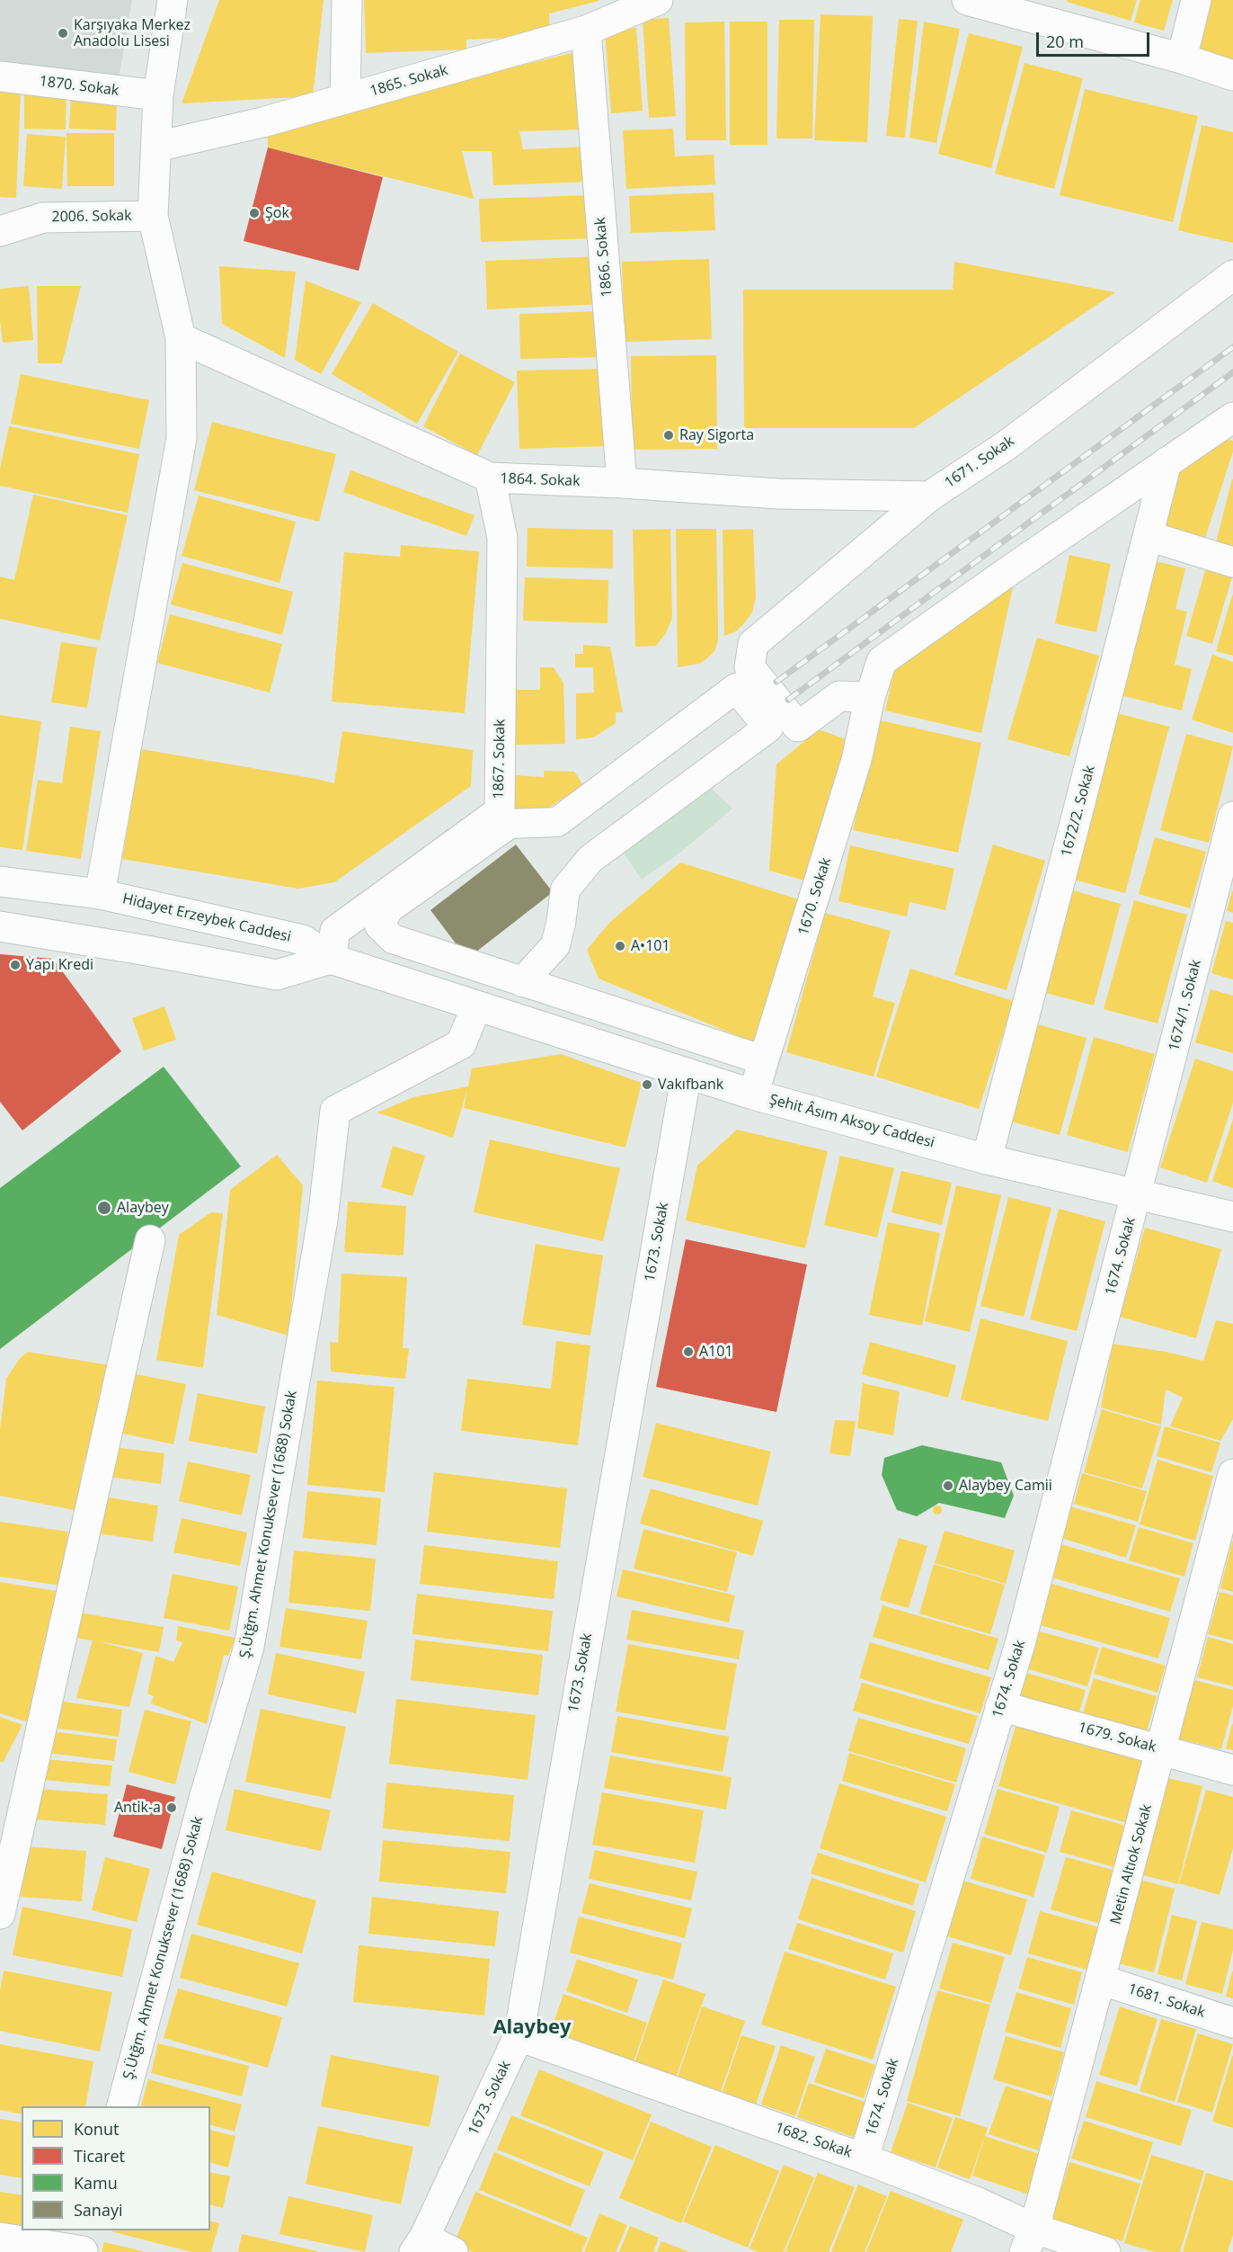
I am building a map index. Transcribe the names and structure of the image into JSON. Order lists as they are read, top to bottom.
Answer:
{
  "streets": {
    "street": [
      "1865. Sokak",
      "1870. Sokak",
      "2006. Sokak",
      "1866. Sokak",
      "1671. Sokak",
      "1864. Sokak",
      "1867. Sokak",
      "1672/2. Sokak",
      "1670. Sokak",
      "Hidayet Erzeybek Caddesi",
      "1674/1. Sokak",
      "Şehit Âsım Aksoy Caddesi",
      "1673. Sokak",
      "1674. Sokak",
      "Ş.Ütğm. Ahmet Konuksever (1688) Sokak",
      "1679. Sokak",
      "Metin Altıok Sokak",
      "1681. Sokak",
      "1682. Sokak"
    ]
  },
  "crossings": [
    ["1865. Sokak", "1866. Sokak"],
    ["1866. Sokak", "1864. Sokak"],
    ["1671. Sokak", "1864. Sokak"],
    ["1671. Sokak", "1670. Sokak"],
    ["1864. Sokak", "1867. Sokak"],
    ["1867. Sokak", "Hidayet Erzeybek Caddesi"],
    ["1672/2. Sokak", "Şehit Âsım Aksoy Caddesi"],
    ["1670. Sokak", "Şehit Âsım Aksoy Caddesi"],
    ["Hidayet Erzeybek Caddesi", "Şehit Âsım Aksoy Caddesi"],
    ["Hidayet Erzeybek Caddesi", "Ş.Ütğm. Ahmet Konuksever (1688) Sokak"],
    ["1674/1. Sokak", "Şehit Âsım Aksoy Caddesi"],
    ["1674/1. Sokak", "1674. Sokak"],
    ["Şehit Âsım Aksoy Caddesi", "1673. Sokak"],
    ["Şehit Âsım Aksoy Caddesi", "1674. Sokak"],
    ["Şehit Âsım Aksoy Caddesi", "Ş.Ütğm. Ahmet Konuksever (1688) Sokak"],
    ["1673. Sokak", "1682. Sokak"],
    ["1674. Sokak", "1679. Sokak"],
    ["1674. Sokak", "1682. Sokak"],
    ["1679. Sokak", "Metin Altıok Sokak"],
    ["Metin Altıok Sokak", "1681. Sokak"],
    ["Metin Altıok Sokak", "1682. Sokak"]
  ],
  "districts": ["Alaybey"],
  "places": [
    "Karşıyaka Merkez Anadolu Lisesi",
    "Şok",
    "Ray Sigorta",
    "A•101",
    "Yapı Kredi",
    "Vakıfbank",
    "Alaybey",
    "A101",
    "Alaybey Camii",
    "Antik-a"
  ],
  "legend": [
    "Konut",
    "Ticaret",
    "Kamu",
    "Sanayi"
  ],
  "scale_bar": "20 m"
}
